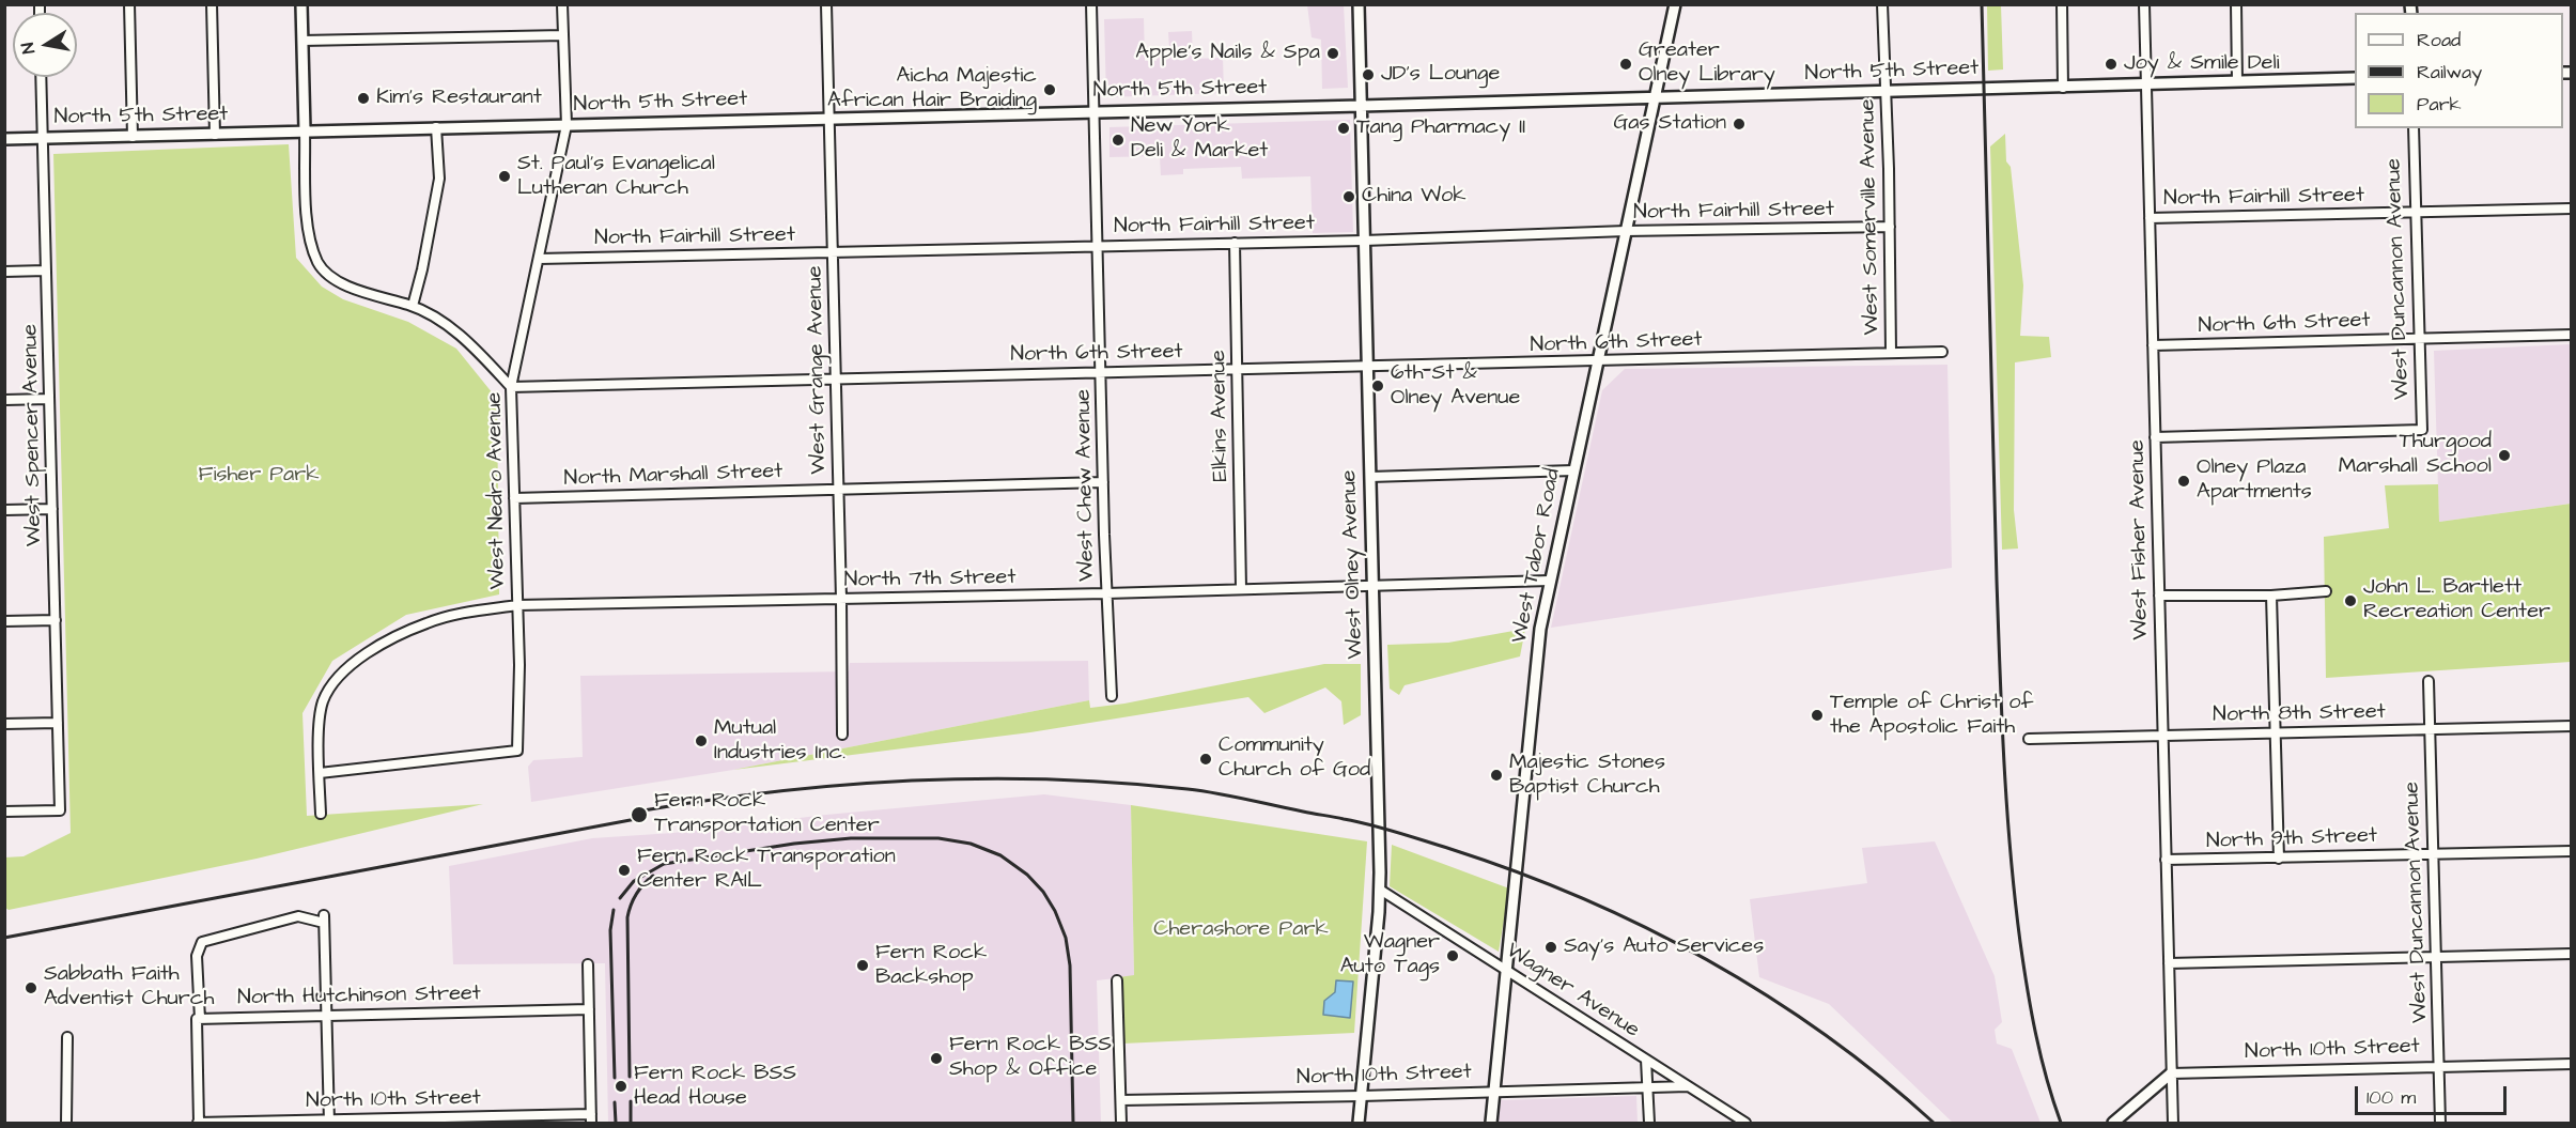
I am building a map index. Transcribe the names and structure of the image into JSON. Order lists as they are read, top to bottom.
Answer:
{
  "streets": {
    "street": [
      "North 5th Street",
      "North Fairhill Street",
      "West Somerville Avenue",
      "West Duncannon Avenue",
      "North 6th Street",
      "West Grange Avenue",
      "Elkins Avenue",
      "West Spencer Avenue",
      "North Marshall Street",
      "West Chew Avenue",
      "West Nedro Avenue",
      "West Fisher Avenue",
      "West Tabor Road",
      "West Olney Avenue",
      "North 7th Street",
      "North 8th Street",
      "North 9th Street",
      "Wagner Avenue",
      "North Hutchinson Street",
      "North 10th Street"
    ]
  },
  "crossings": [
    ["North 5th Street", "West Somerville Avenue"],
    ["North 5th Street", "West Grange Avenue"],
    ["North 5th Street", "West Spencer Avenue"],
    ["North 5th Street", "West Chew Avenue"],
    ["North 5th Street", "West Nedro Avenue"],
    ["North 5th Street", "West Fisher Avenue"],
    ["North 5th Street", "West Tabor Road"],
    ["North 5th Street", "West Olney Avenue"],
    ["North Fairhill Street", "West Somerville Avenue"],
    ["North Fairhill Street", "West Duncannon Avenue"],
    ["North Fairhill Street", "West Grange Avenue"],
    ["North Fairhill Street", "Elkins Avenue"],
    ["North Fairhill Street", "West Chew Avenue"],
    ["North Fairhill Street", "West Nedro Avenue"],
    ["North Fairhill Street", "West Fisher Avenue"],
    ["North Fairhill Street", "West Tabor Road"],
    ["North Fairhill Street", "West Olney Avenue"],
    ["West Somerville Avenue", "North 6th Street"],
    ["West Duncannon Avenue", "North 6th Street"],
    ["West Duncannon Avenue", "West Fisher Avenue"],
    ["West Duncannon Avenue", "North 8th Street"],
    ["West Duncannon Avenue", "North 9th Street"],
    ["West Duncannon Avenue", "North 10th Street"],
    ["North 6th Street", "West Grange Avenue"],
    ["North 6th Street", "Elkins Avenue"],
    ["North 6th Street", "West Chew Avenue"],
    ["North 6th Street", "West Nedro Avenue"],
    ["North 6th Street", "West Fisher Avenue"],
    ["North 6th Street", "West Tabor Road"],
    ["North 6th Street", "West Olney Avenue"],
    ["West Grange Avenue", "North Marshall Street"],
    ["West Grange Avenue", "North 7th Street"],
    ["Elkins Avenue", "North 7th Street"],
    ["North Marshall Street", "West Chew Avenue"],
    ["North Marshall Street", "West Nedro Avenue"],
    ["West Chew Avenue", "North 7th Street"],
    ["West Nedro Avenue", "North 7th Street"],
    ["West Fisher Avenue", "North 8th Street"],
    ["West Fisher Avenue", "North 9th Street"],
    ["West Fisher Avenue", "North 10th Street"],
    ["West Tabor Road", "North 7th Street"],
    ["West Tabor Road", "Wagner Avenue"],
    ["West Tabor Road", "North 10th Street"],
    ["West Olney Avenue", "North 7th Street"],
    ["West Olney Avenue", "Wagner Avenue"],
    ["West Olney Avenue", "North 10th Street"],
    ["Wagner Avenue", "North 10th Street"]
  ],
  "parks": ["Fisher Park", "Cherashore Park"],
  "places": [
    "Apple's Nails & Spa",
    "Greater Olney Library",
    "Joy & Smile Deli",
    "JD's Lounge",
    "Aicha Majestic African Hair Braiding",
    "Kim's Restaurant",
    "Gas Station",
    "Tang Pharmacy II",
    "New York Deli & Market",
    "St. Paul's Evangelical Lutheran Church",
    "China Wok",
    "6th St & Olney Avenue",
    "Thurgood Marshall School",
    "Olney Plaza Apartments",
    "John L. Bartlett Recreation Center",
    "Temple of Christ of the Apostolic Faith",
    "Mutual Industries Inc.",
    "Community Church of God",
    "Majestic Stones Baptist Church",
    "Fern Rock Transportation Center",
    "Fern Rock Transporation Center RAIL",
    "Say's Auto Services",
    "Wagner Auto Tags",
    "Fern Rock Backshop",
    "Sabbath Faith Adventist Church",
    "Fern Rock BSS Shop & Office",
    "Fern Rock BSS Head House"
  ],
  "legend": ["Road", "Railway", "Park"],
  "scale_bar": "100 m",
  "north": "left"
}
